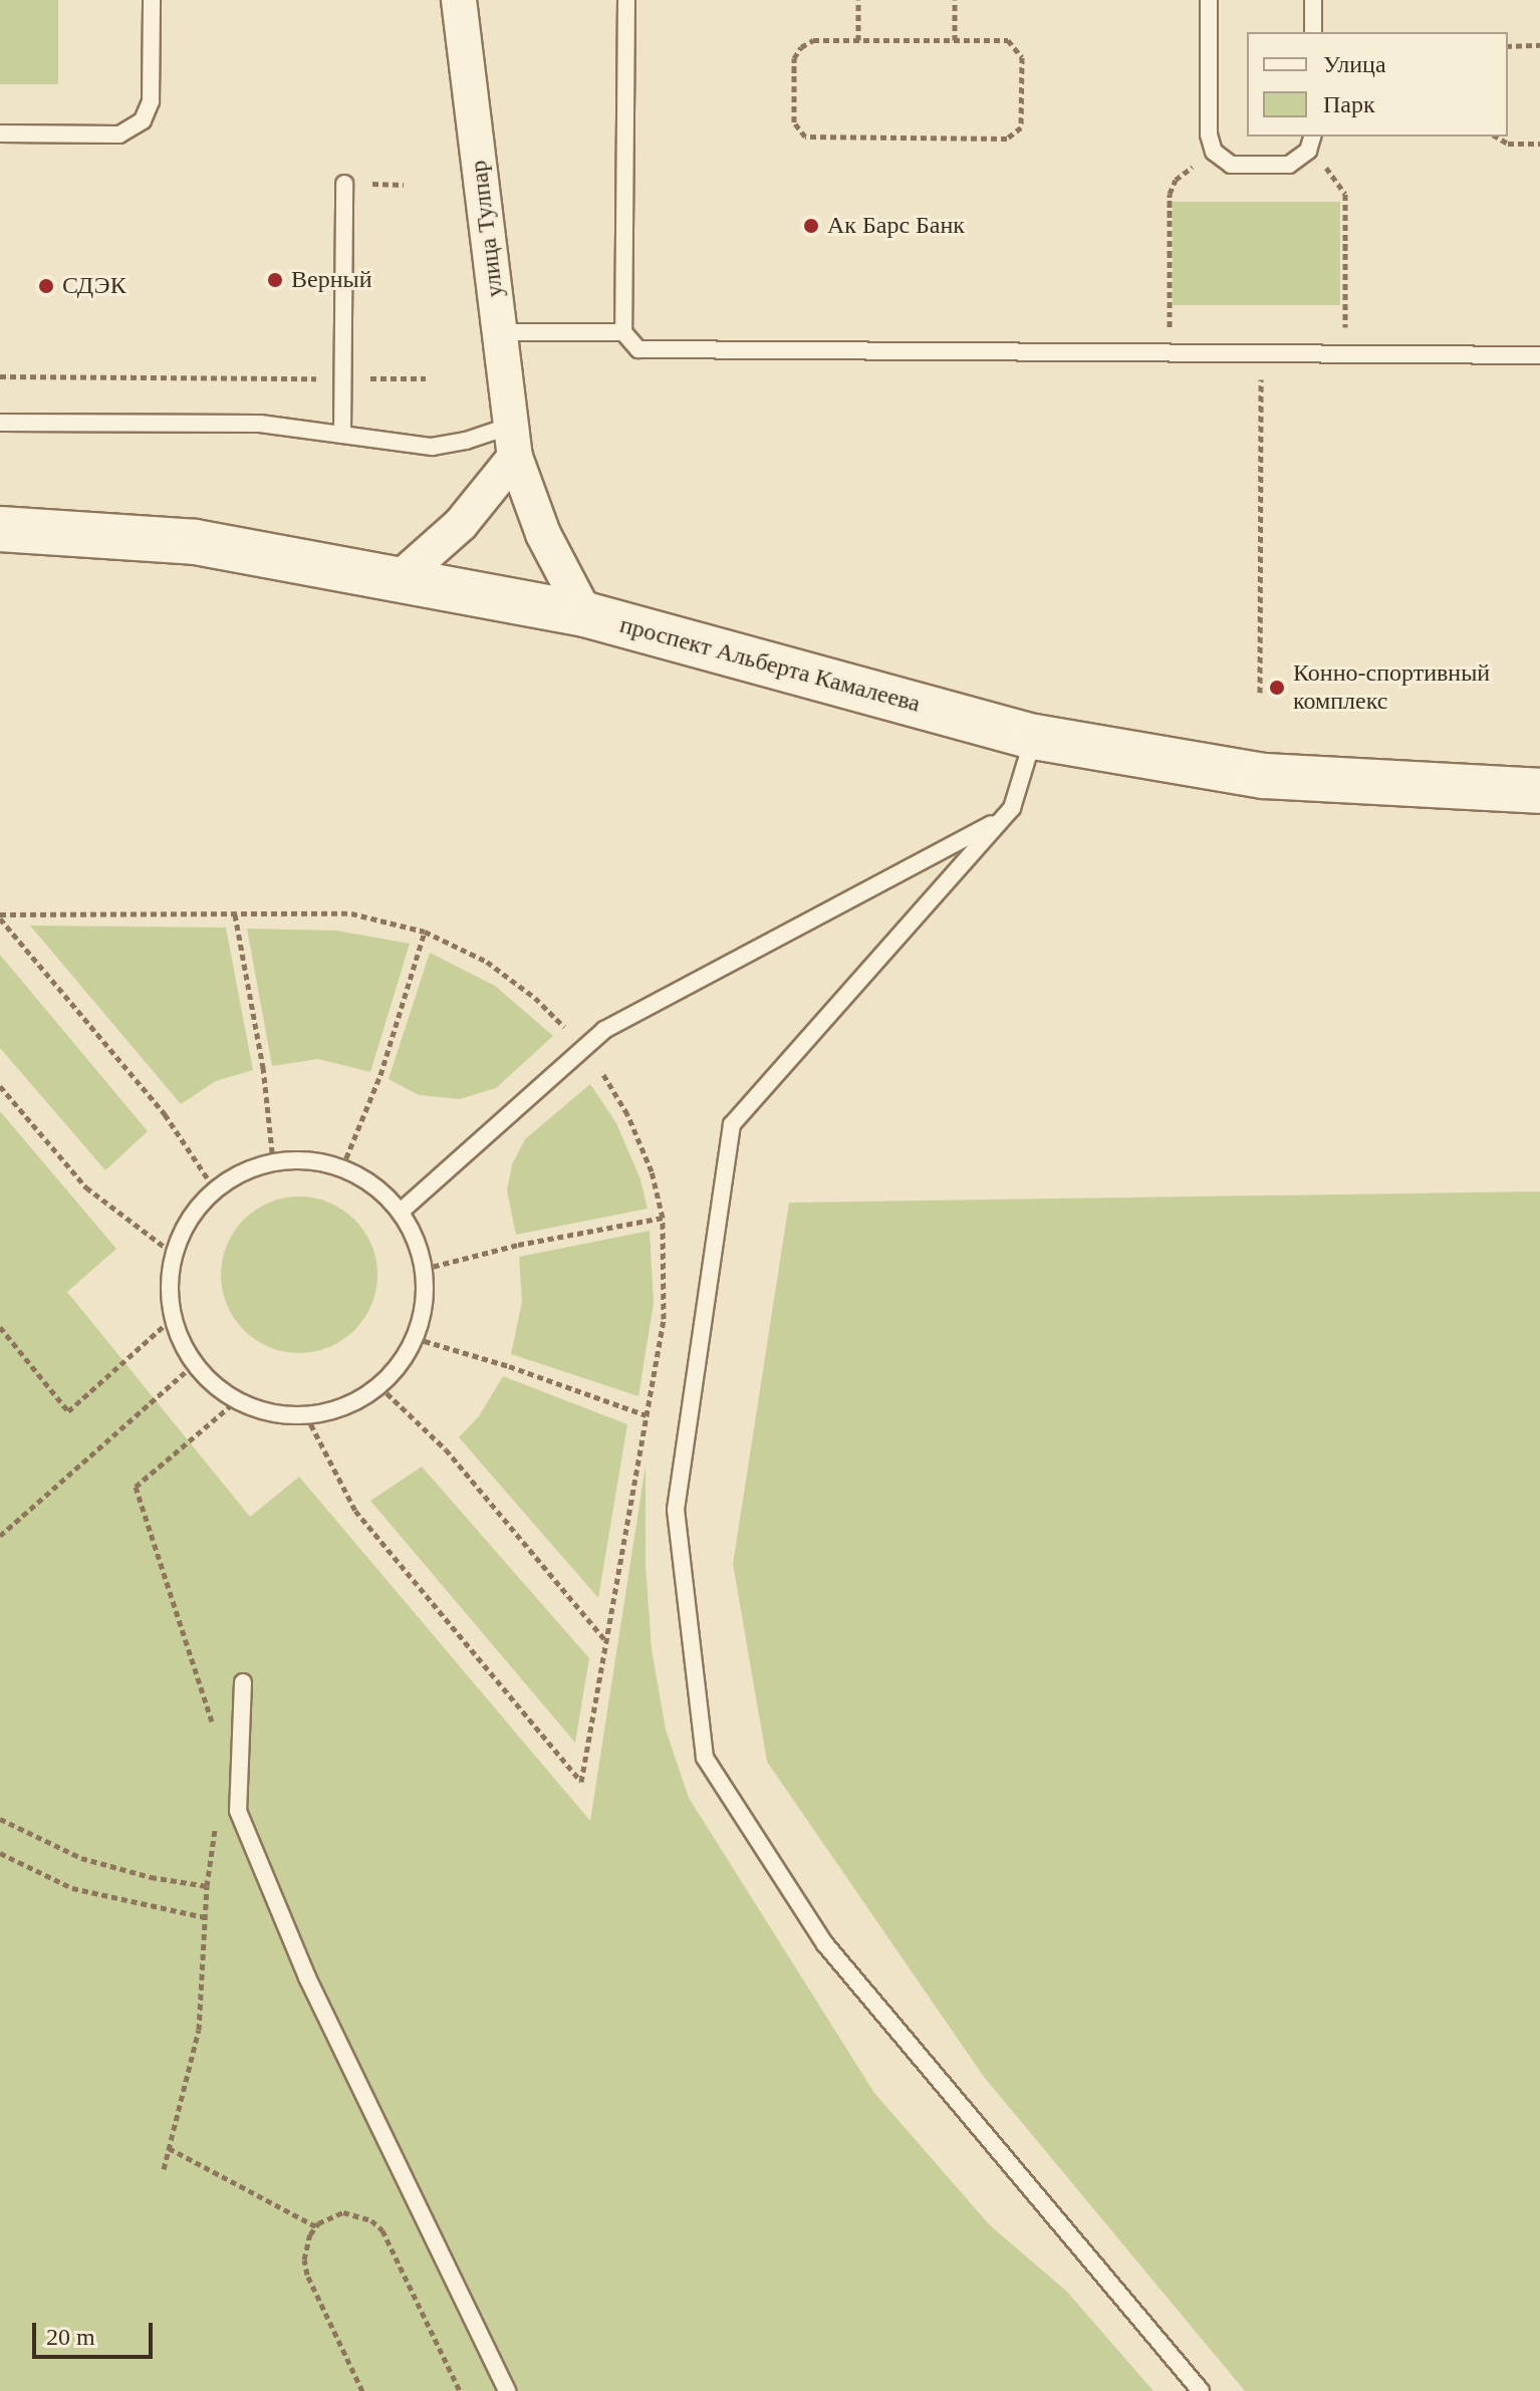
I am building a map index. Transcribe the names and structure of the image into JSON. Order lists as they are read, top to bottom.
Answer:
{
  "streets": {
    "main road": ["проспект Альберта Камалеева"],
    "street": ["улица Тулпар"]
  },
  "crossings": [
    ["улица Тулпар", "проспект Альберта Камалеева"]
  ],
  "places": [
    "Ак Барс Банк",
    "Верный",
    "СДЭК",
    "Конно-спортивный комплекс"
  ],
  "legend": ["Улица", "Парк"],
  "scale_bar": "20 m"
}
